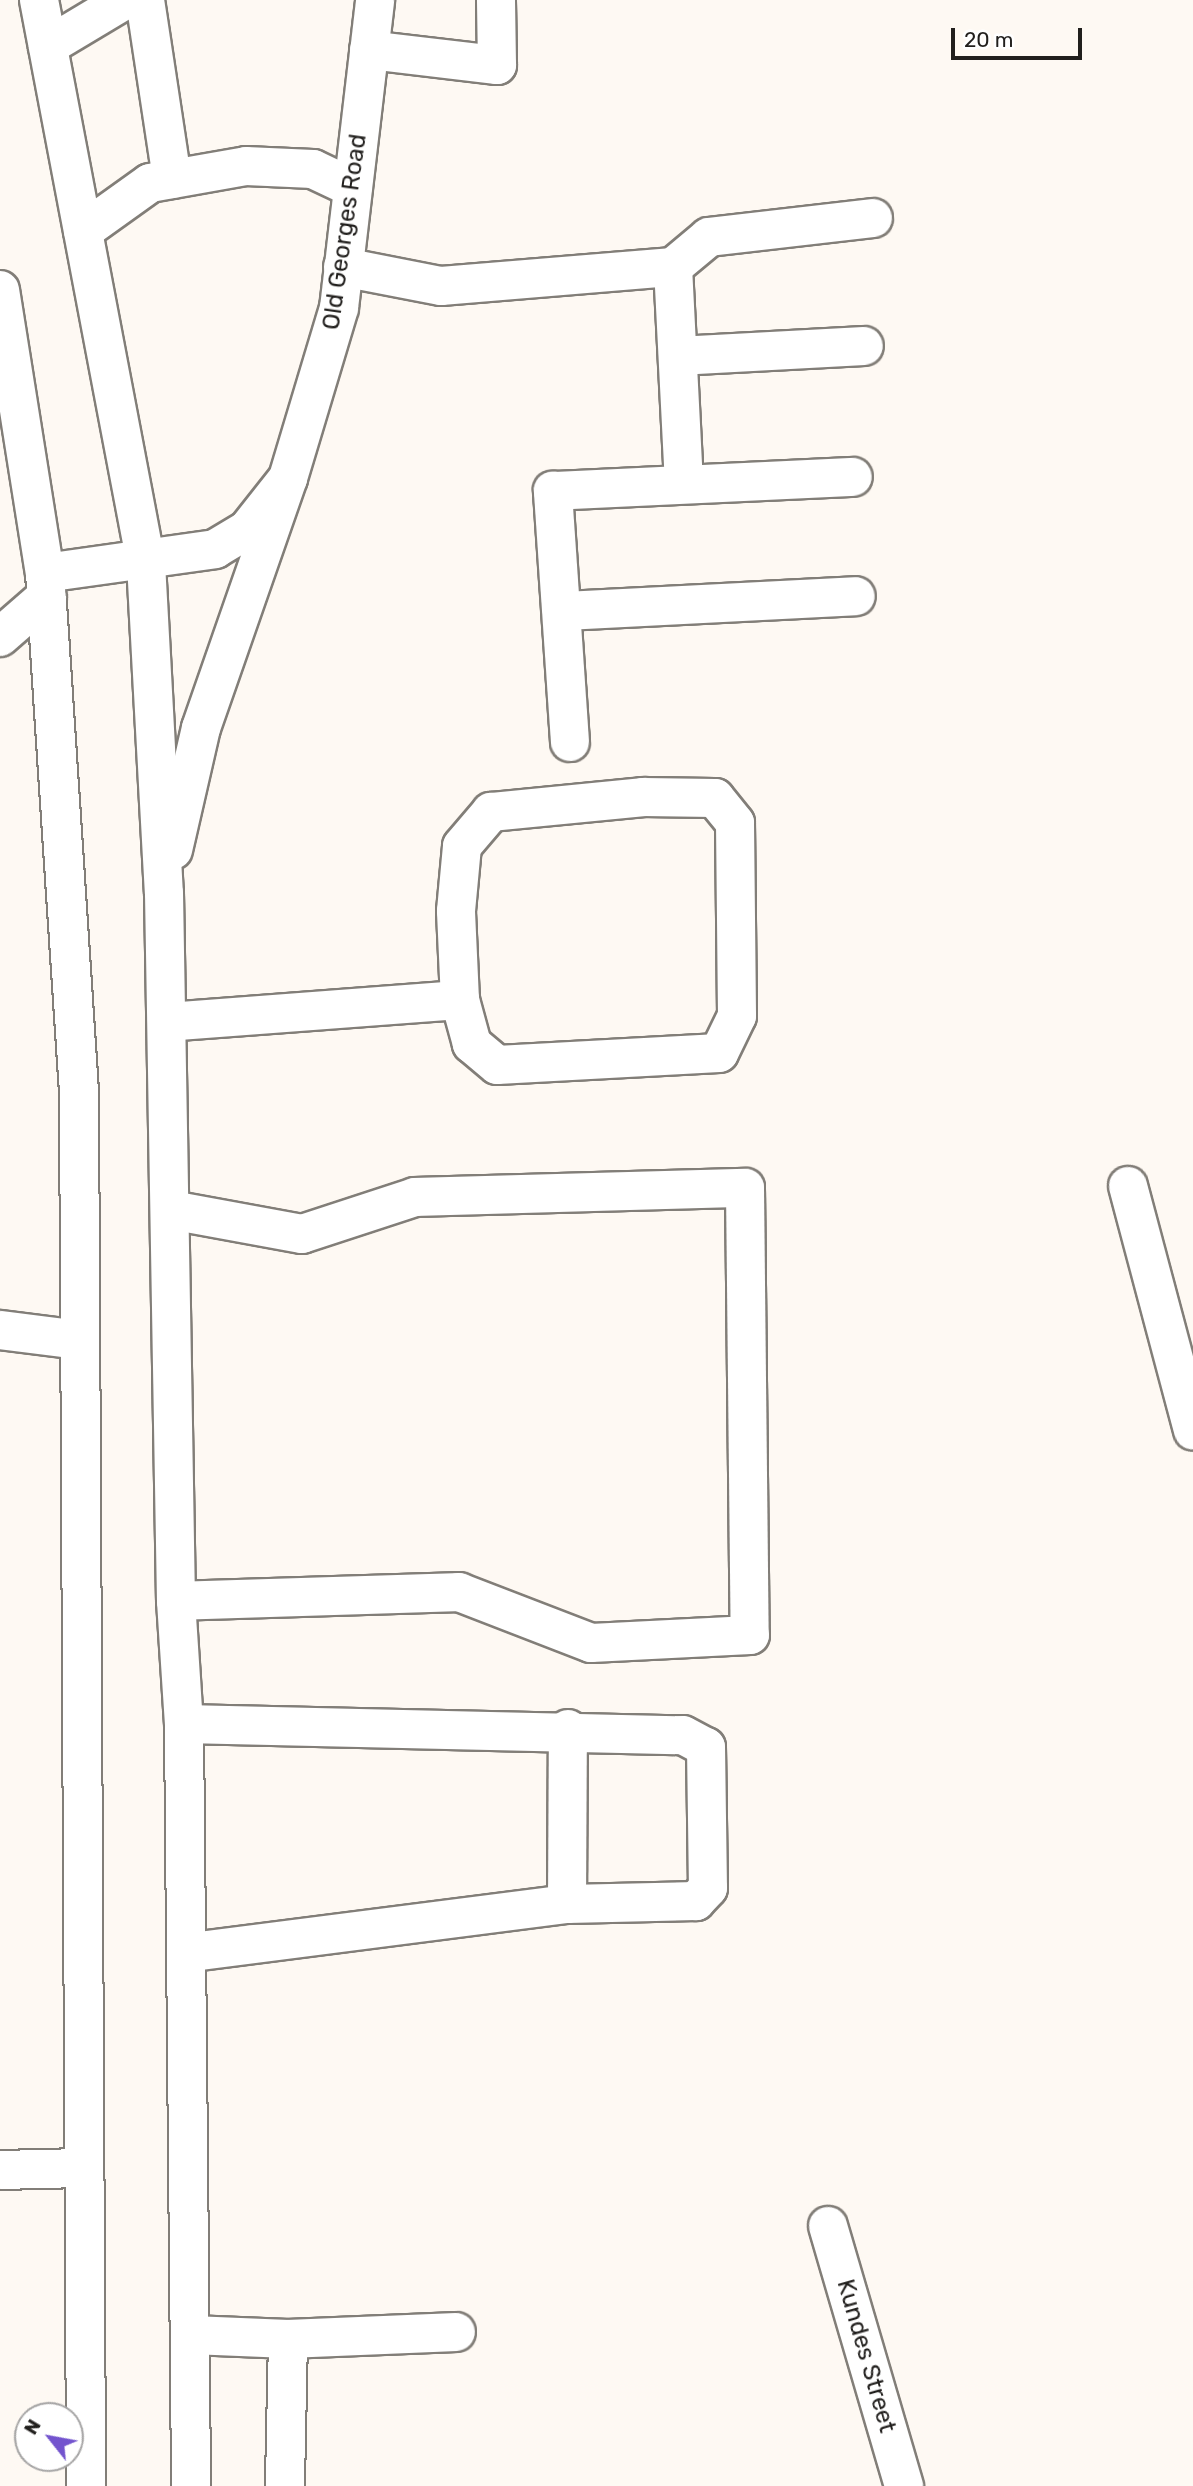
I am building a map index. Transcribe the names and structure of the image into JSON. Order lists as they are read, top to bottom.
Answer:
{
  "streets": {
    "main road": ["Old Georges Road", "Kundes Street"]
  },
  "scale_bar": "20 m",
  "north": "top left"
}
